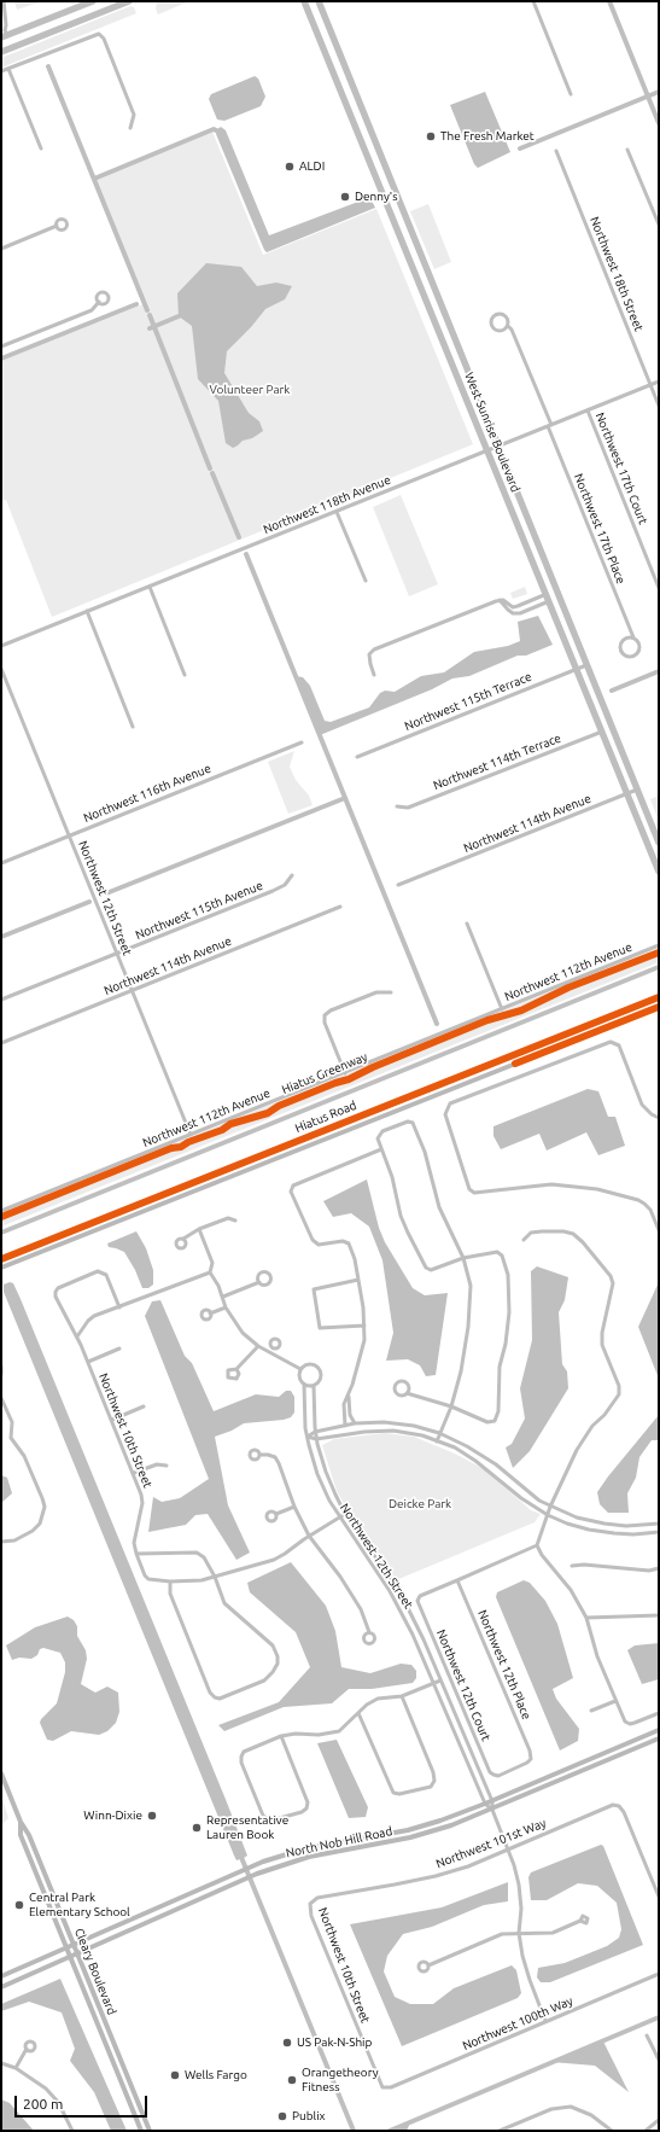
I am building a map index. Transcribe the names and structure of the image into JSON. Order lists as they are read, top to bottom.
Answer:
{
  "streets": {
    "highway": ["West Sunrise Boulevard"],
    "main road": ["Hiatus Road", "North Nob Hill Road", "Cleary Boulevard"],
    "street": [
      "Northwest 18th Street",
      "Northwest 17th Court",
      "Northwest 118th Avenue",
      "Northwest 17th Place",
      "Northwest 115th Terrace",
      "Northwest 114th Terrace",
      "Northwest 116th Avenue",
      "Northwest 114th Avenue",
      "Northwest 12th Street",
      "Northwest 115th Avenue",
      "Northwest 112th Avenue",
      "Northwest 10th Street",
      "Northwest 12th Place",
      "Northwest 12th Court",
      "Northwest 101st Way",
      "Northwest 100th Way"
    ],
    "cycle path": ["Hiatus Greenway"]
  },
  "crossings": [
    ["Northwest 18th Street", "Northwest 118th Avenue"],
    ["West Sunrise Boulevard", "Northwest 118th Avenue"],
    ["West Sunrise Boulevard", "Northwest 115th Terrace"],
    ["West Sunrise Boulevard", "Northwest 114th Terrace"],
    ["West Sunrise Boulevard", "Northwest 114th Avenue"],
    ["Northwest 17th Court", "Northwest 118th Avenue"],
    ["Northwest 118th Avenue", "Northwest 17th Place"],
    ["Northwest 116th Avenue", "Northwest 12th Street"],
    ["Northwest 114th Avenue", "Northwest 12th Street"],
    ["Northwest 12th Street", "Northwest 115th Avenue"],
    ["Northwest 12th Street", "Northwest 112th Avenue"],
    ["Northwest 12th Street", "North Nob Hill Road"],
    ["Northwest 12th Street", "Northwest 101st Way"],
    ["Northwest 12th Street", "Northwest 100th Way"],
    ["Northwest 10th Street", "Northwest 101st Way"],
    ["Northwest 10th Street", "Northwest 100th Way"],
    ["Northwest 12th Place", "Northwest 12th Court"],
    ["North Nob Hill Road", "Cleary Boulevard"]
  ],
  "parks": ["Volunteer Park", "Deicke Park"],
  "places": [
    "The Fresh Market",
    "ALDI",
    "Denny's",
    "Winn-Dixie",
    "Representative Lauren Book",
    "Central Park Elementary School",
    "US Pak-N-Ship",
    "Wells Fargo",
    "Orangetheory Fitness",
    "Publix"
  ],
  "scale_bar": "200 m"
}
